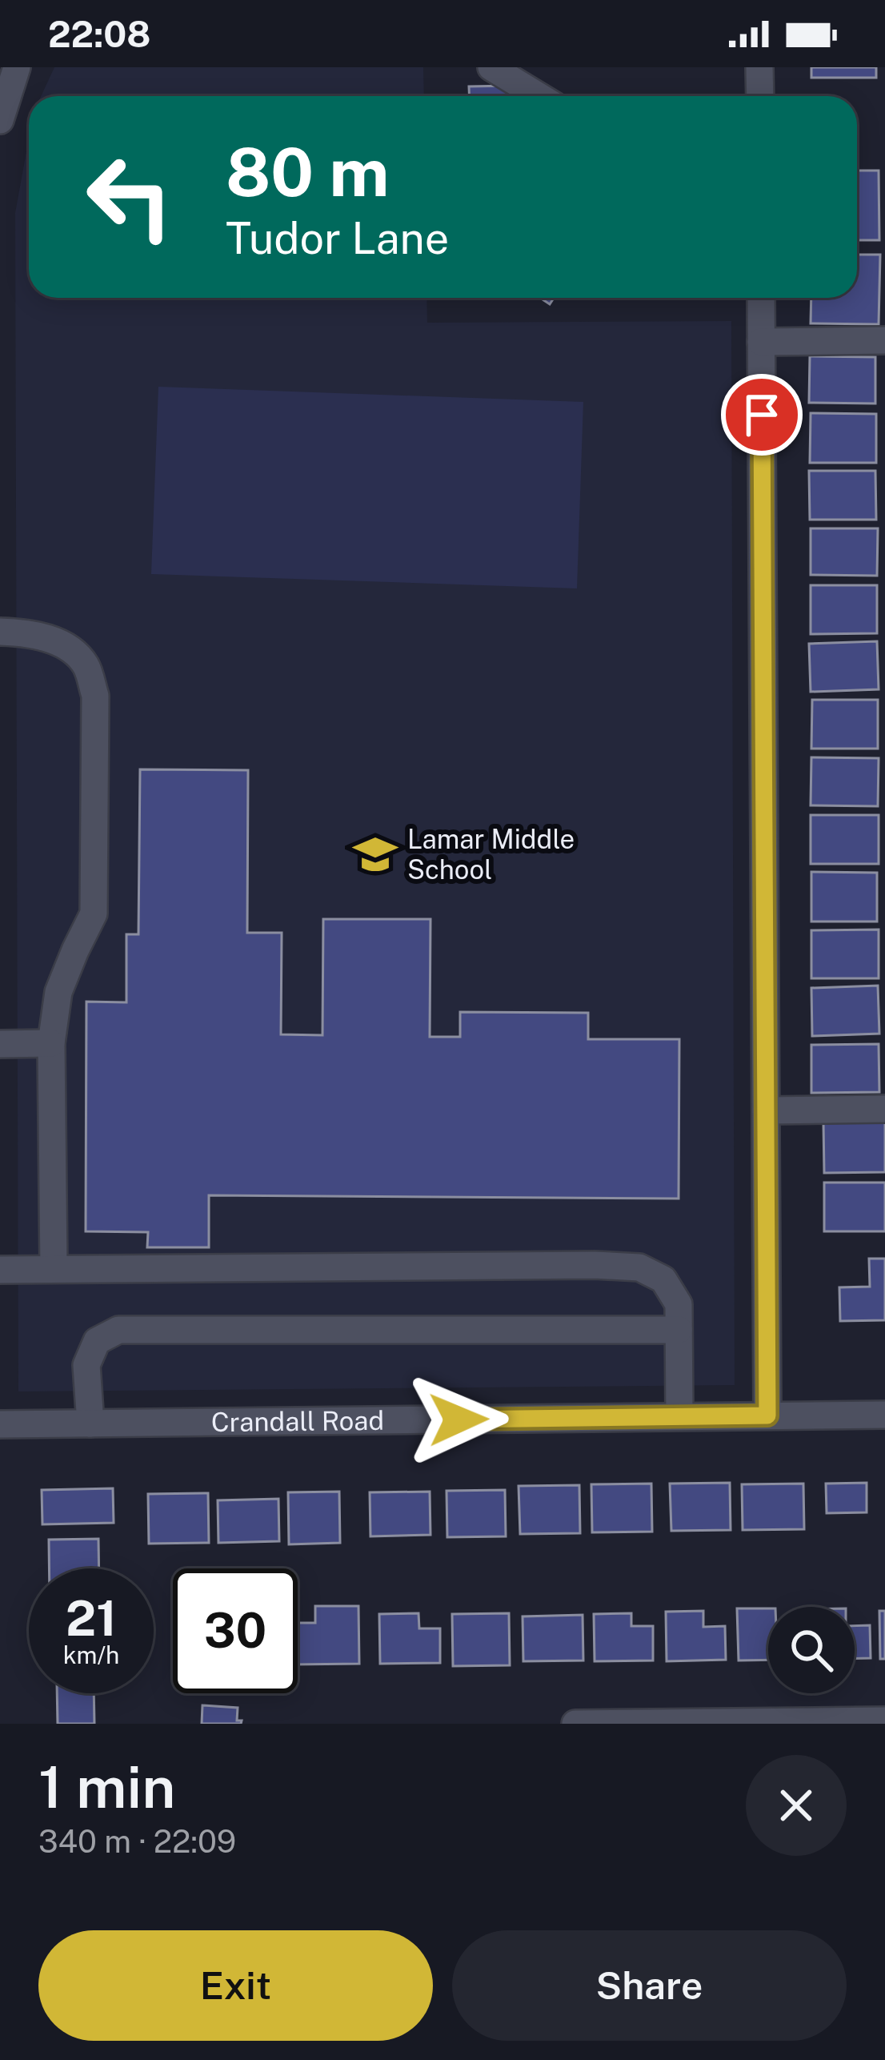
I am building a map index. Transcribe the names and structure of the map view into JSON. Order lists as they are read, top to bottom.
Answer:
{
  "streets": {
    "street": ["Crandall Road"]
  },
  "places": {
    "school or university": ["Lamar Middle School"]
  },
  "page": {
    "status": "22:08",
    "turn": ["80 m", "Tudor Lane"],
    "speed": "21 km/h",
    "limit": "30",
    "heading": ["1 min", "340 m · 22:09"],
    "buttons": ["Exit", "Share"]
  }
}
